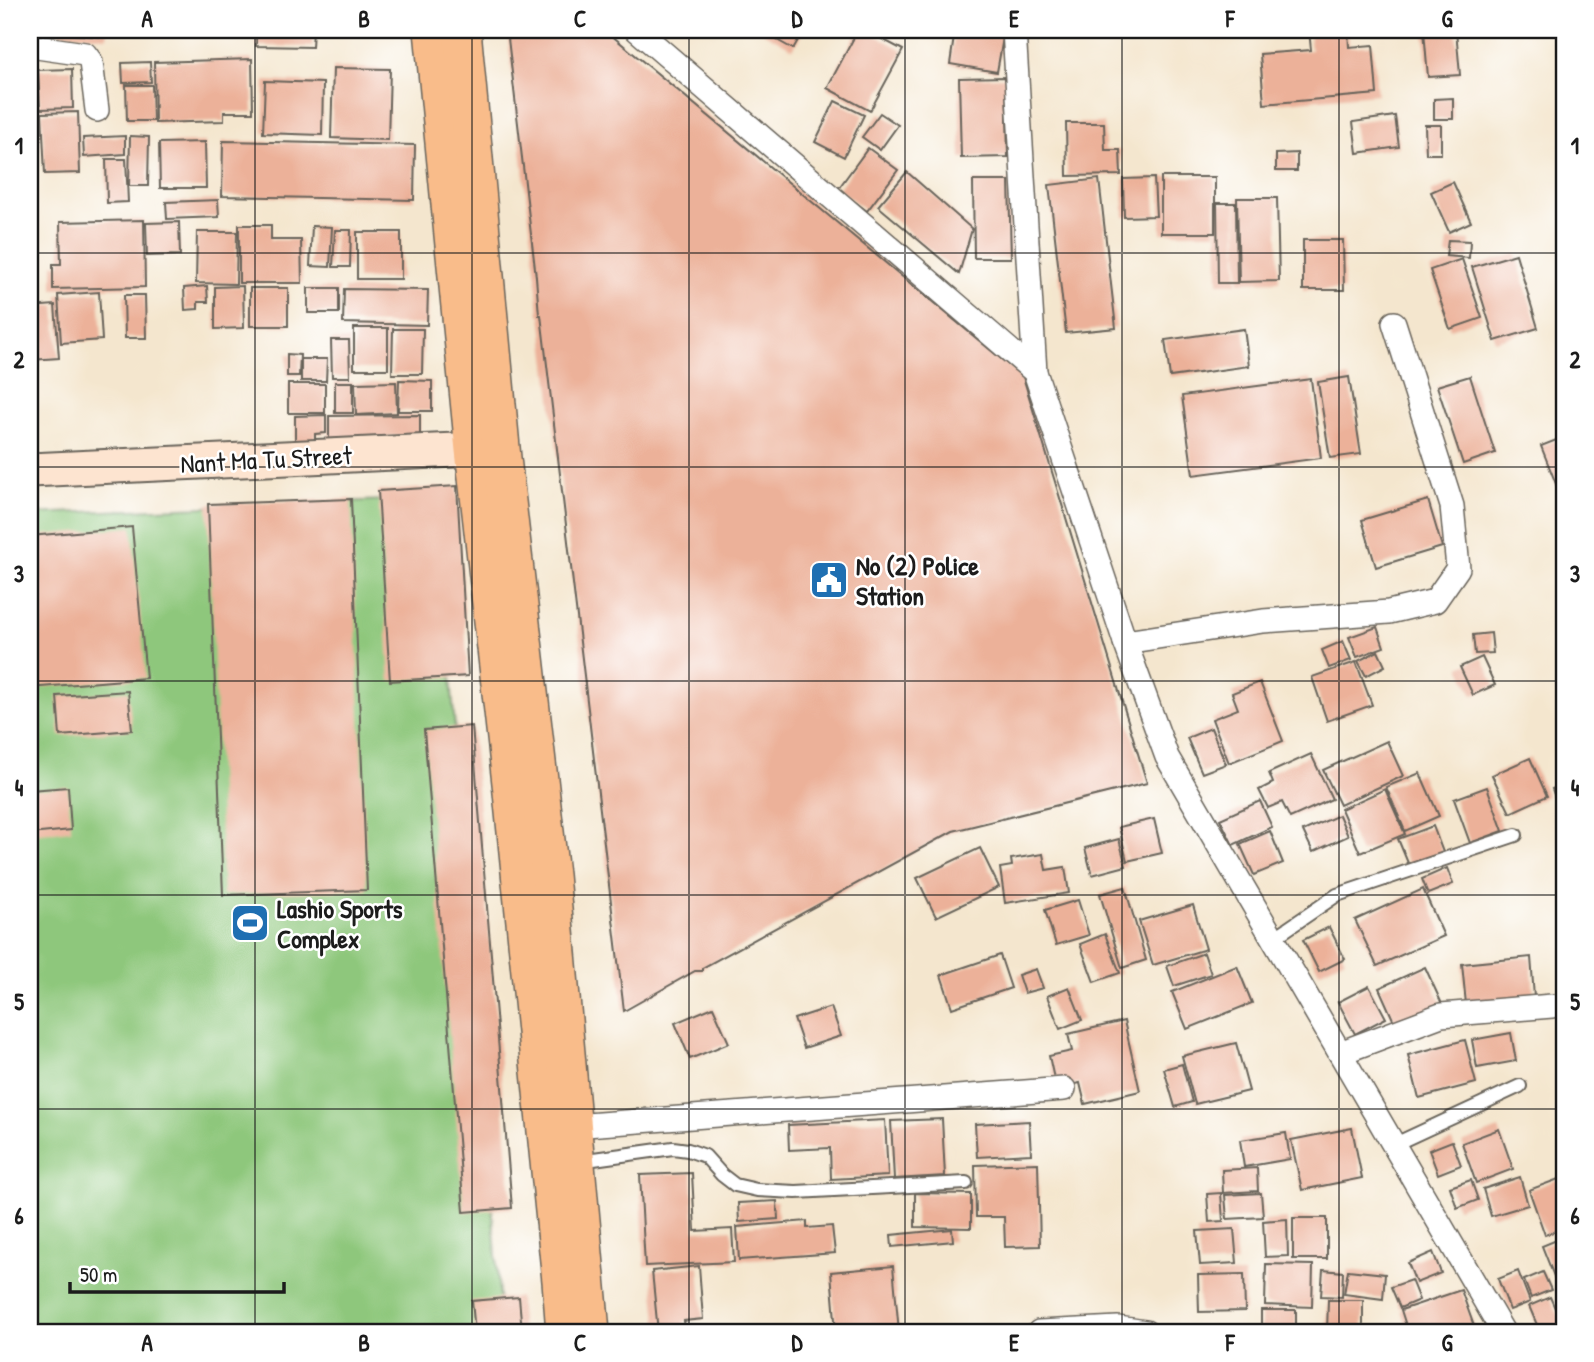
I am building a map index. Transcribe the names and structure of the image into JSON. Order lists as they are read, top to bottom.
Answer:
{
  "streets": {
    "street": ["Nant Ma Tu Street"]
  },
  "places": {
    "public building": ["No (2) Police Station"],
    "sports": ["Lashio Sports Complex"]
  },
  "scale_bar": "50 m",
  "grid": {
    "columns": [
      "A",
      "B",
      "C",
      "D",
      "E",
      "F",
      "G"
    ],
    "rows": [
      "1",
      "2",
      "3",
      "4",
      "5",
      "6"
    ]
  }
}
